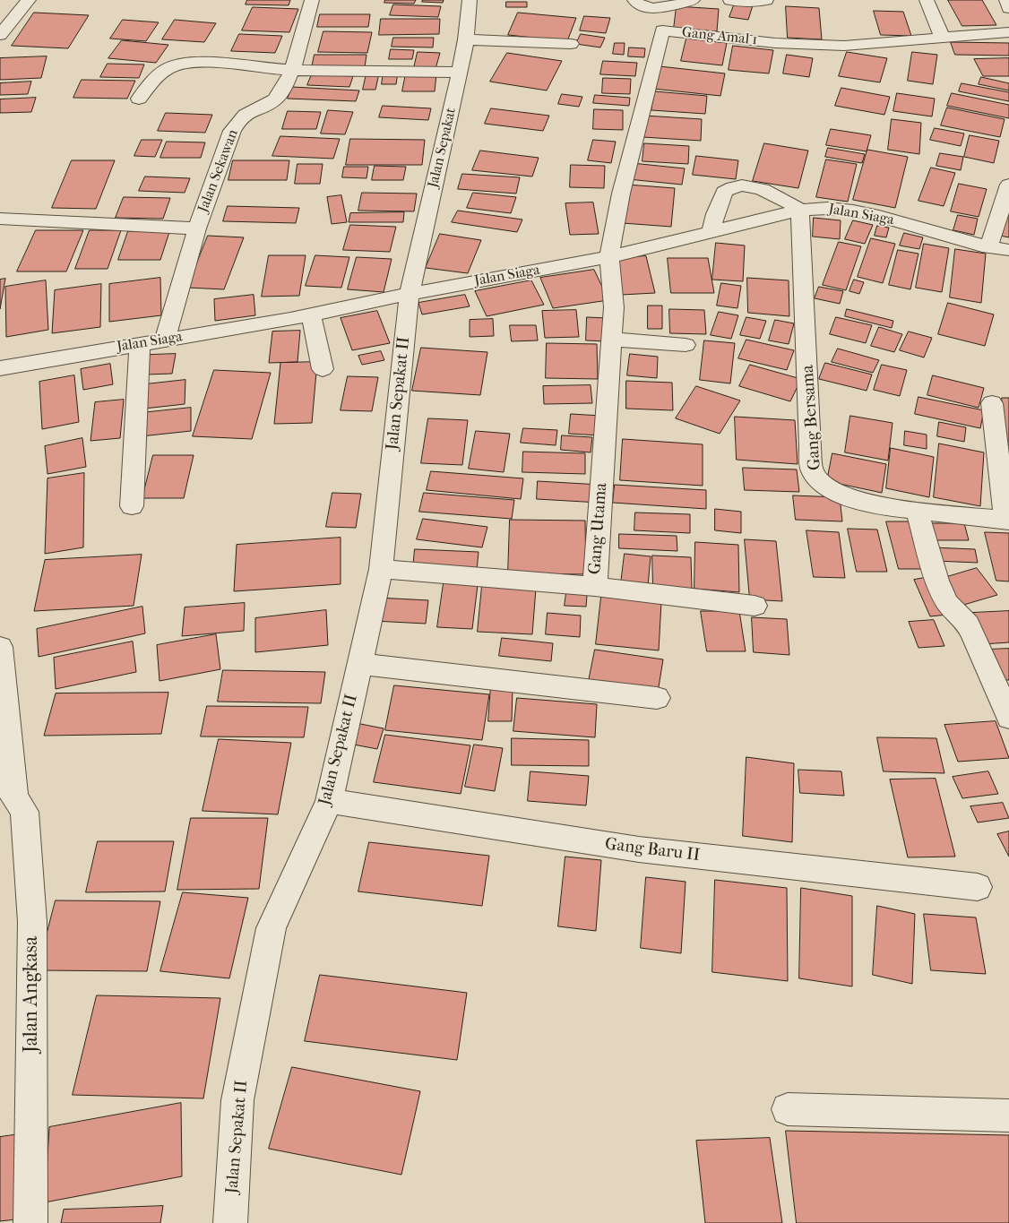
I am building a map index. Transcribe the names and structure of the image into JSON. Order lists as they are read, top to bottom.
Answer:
{
  "streets": {
    "street": [
      "Gang Amal 1",
      "Jalan Sepakat",
      "Jalan Sekawan",
      "Jalan Siaga",
      "Jalan Sepakat II",
      "Gang Bersama",
      "Gang Utama",
      "Gang Baru II",
      "Jalan Angkasa"
    ]
  },
  "crossings": [
    ["Gang Amal 1", "Jalan Siaga"],
    ["Gang Amal 1", "Gang Utama"],
    ["Jalan Sepakat", "Jalan Siaga"],
    ["Jalan Sepakat", "Jalan Sepakat II"],
    ["Jalan Sekawan", "Jalan Siaga"],
    ["Jalan Siaga", "Jalan Sepakat II"],
    ["Jalan Siaga", "Gang Bersama"],
    ["Jalan Siaga", "Gang Utama"],
    ["Jalan Sepakat II", "Gang Utama"],
    ["Jalan Sepakat II", "Gang Baru II"]
  ]
}
